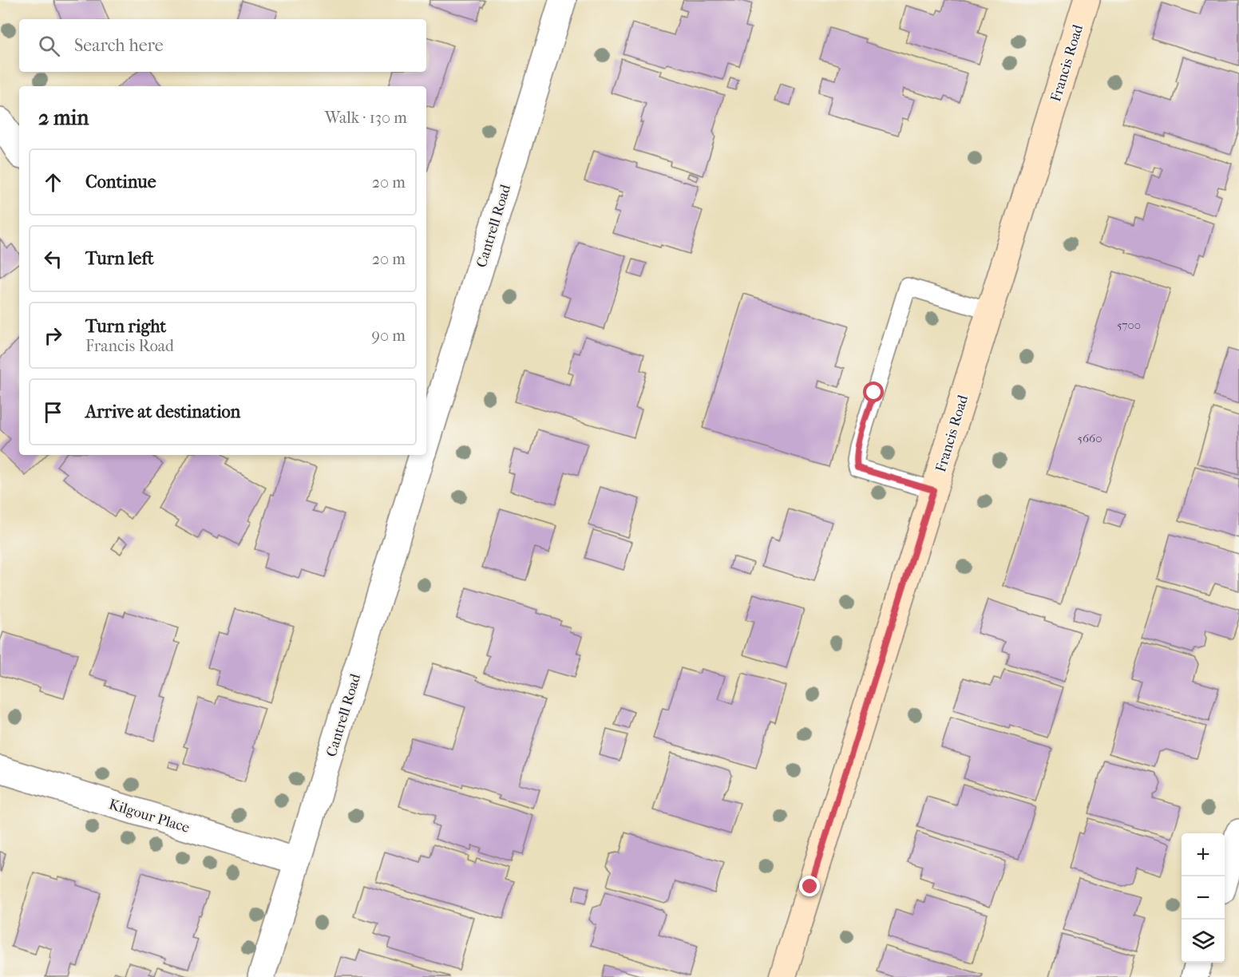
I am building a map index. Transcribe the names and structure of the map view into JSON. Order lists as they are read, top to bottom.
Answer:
{
  "streets": {
    "street": ["Francis Road", "Cantrell Road", "Kilgour Place"]
  },
  "crossings": [
    ["Cantrell Road", "Kilgour Place"]
  ],
  "house_numbers": ["5700", "5660"],
  "page": {
    "search": "Search here",
    "heading": ["2 min", "Walk · 130 m"],
    "list": [
      ["Continue", "20 m"],
      ["Turn left", "20 m"],
      ["Turn right", "Francis Road", "90 m"],
      "Arrive at destination"
    ],
    "map_buttons": ["+", "−"]
  }
}
